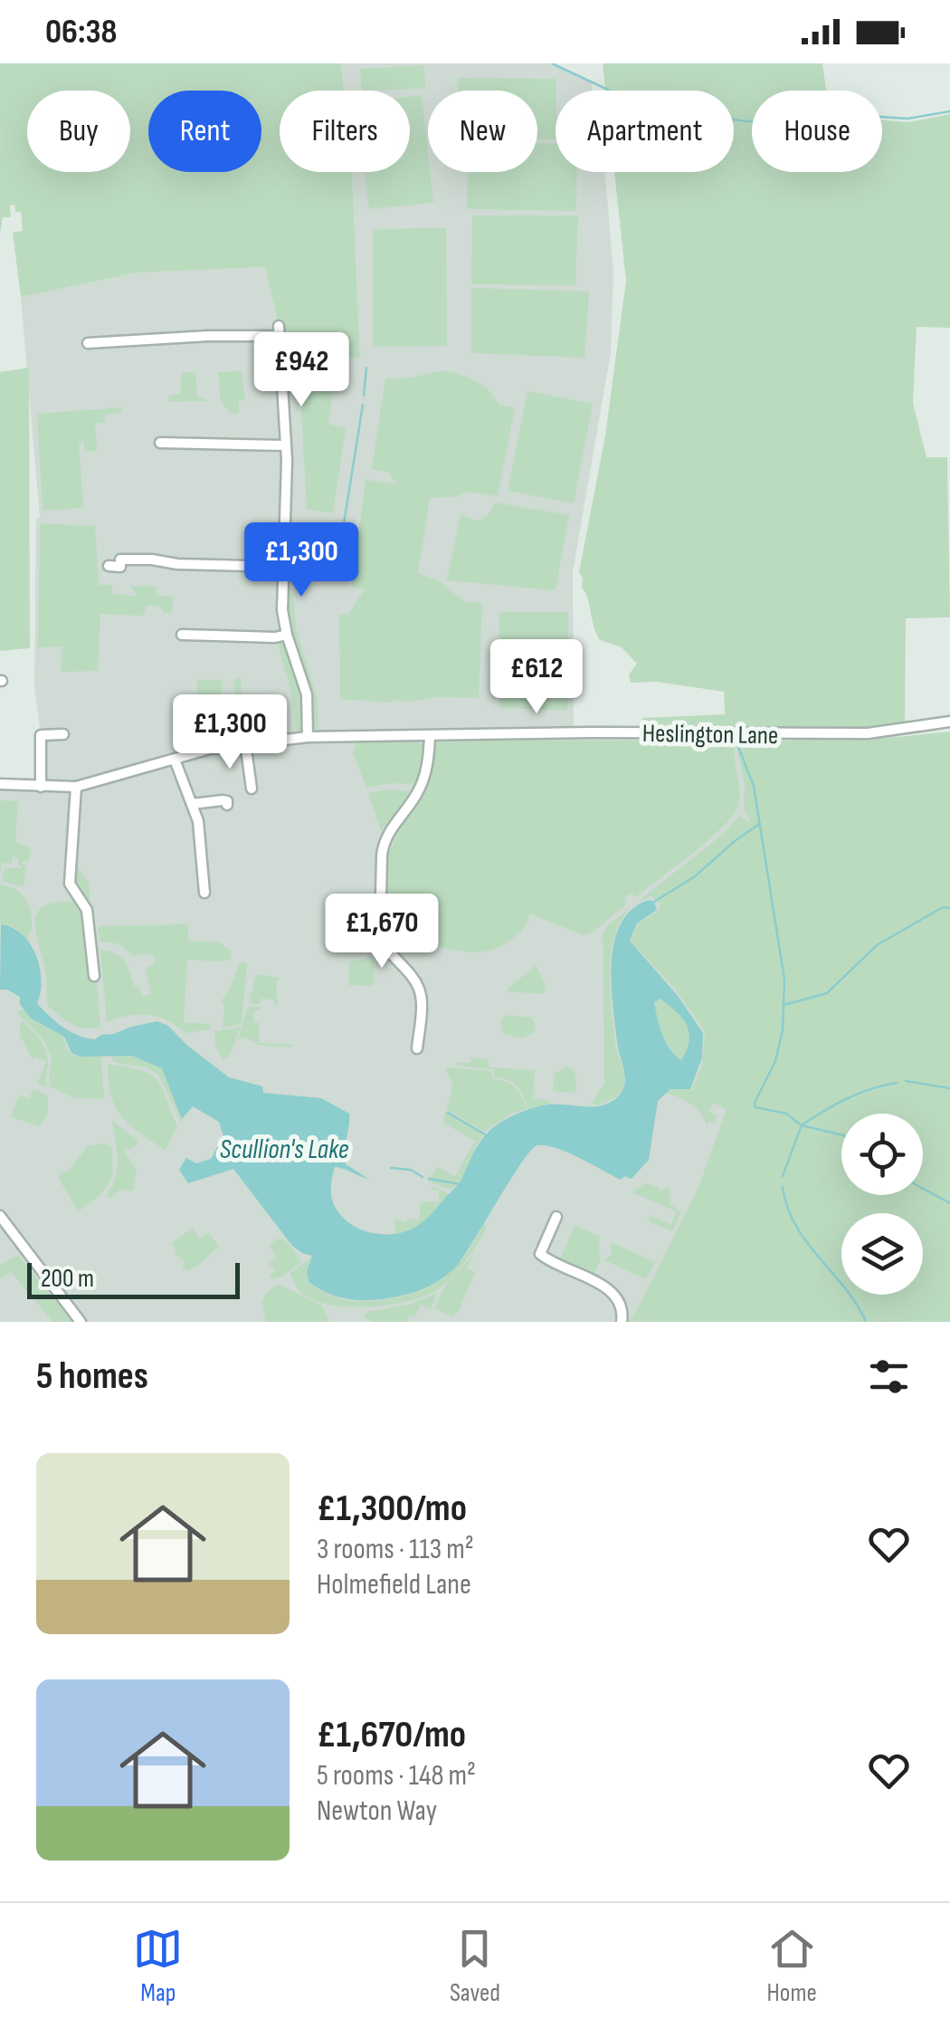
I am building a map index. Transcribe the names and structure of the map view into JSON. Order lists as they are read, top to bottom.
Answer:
{
  "streets": {
    "street": ["Heslington Lane"]
  },
  "water": ["Scullion's Lake"],
  "scale_bar": "200 m",
  "page": {
    "status": "06:38",
    "chip": [
      "Buy",
      "Rent",
      "Filters",
      "New",
      "Apartment",
      "House"
    ],
    "price": [
      "£942",
      "£1,300",
      "£612",
      "£1,300",
      "£1,670"
    ],
    "scale": "200 m",
    "heading": "5 homes",
    "list": [
      {
        "name": "£1,300/mo",
        "note": "3 rooms · 113 m² · Holmefield Lane"
      },
      {
        "name": "£1,670/mo",
        "note": "5 rooms · 148 m² · Newton Way"
      }
    ],
    "tabs": ["Map", "Saved", "Home"]
  }
}
